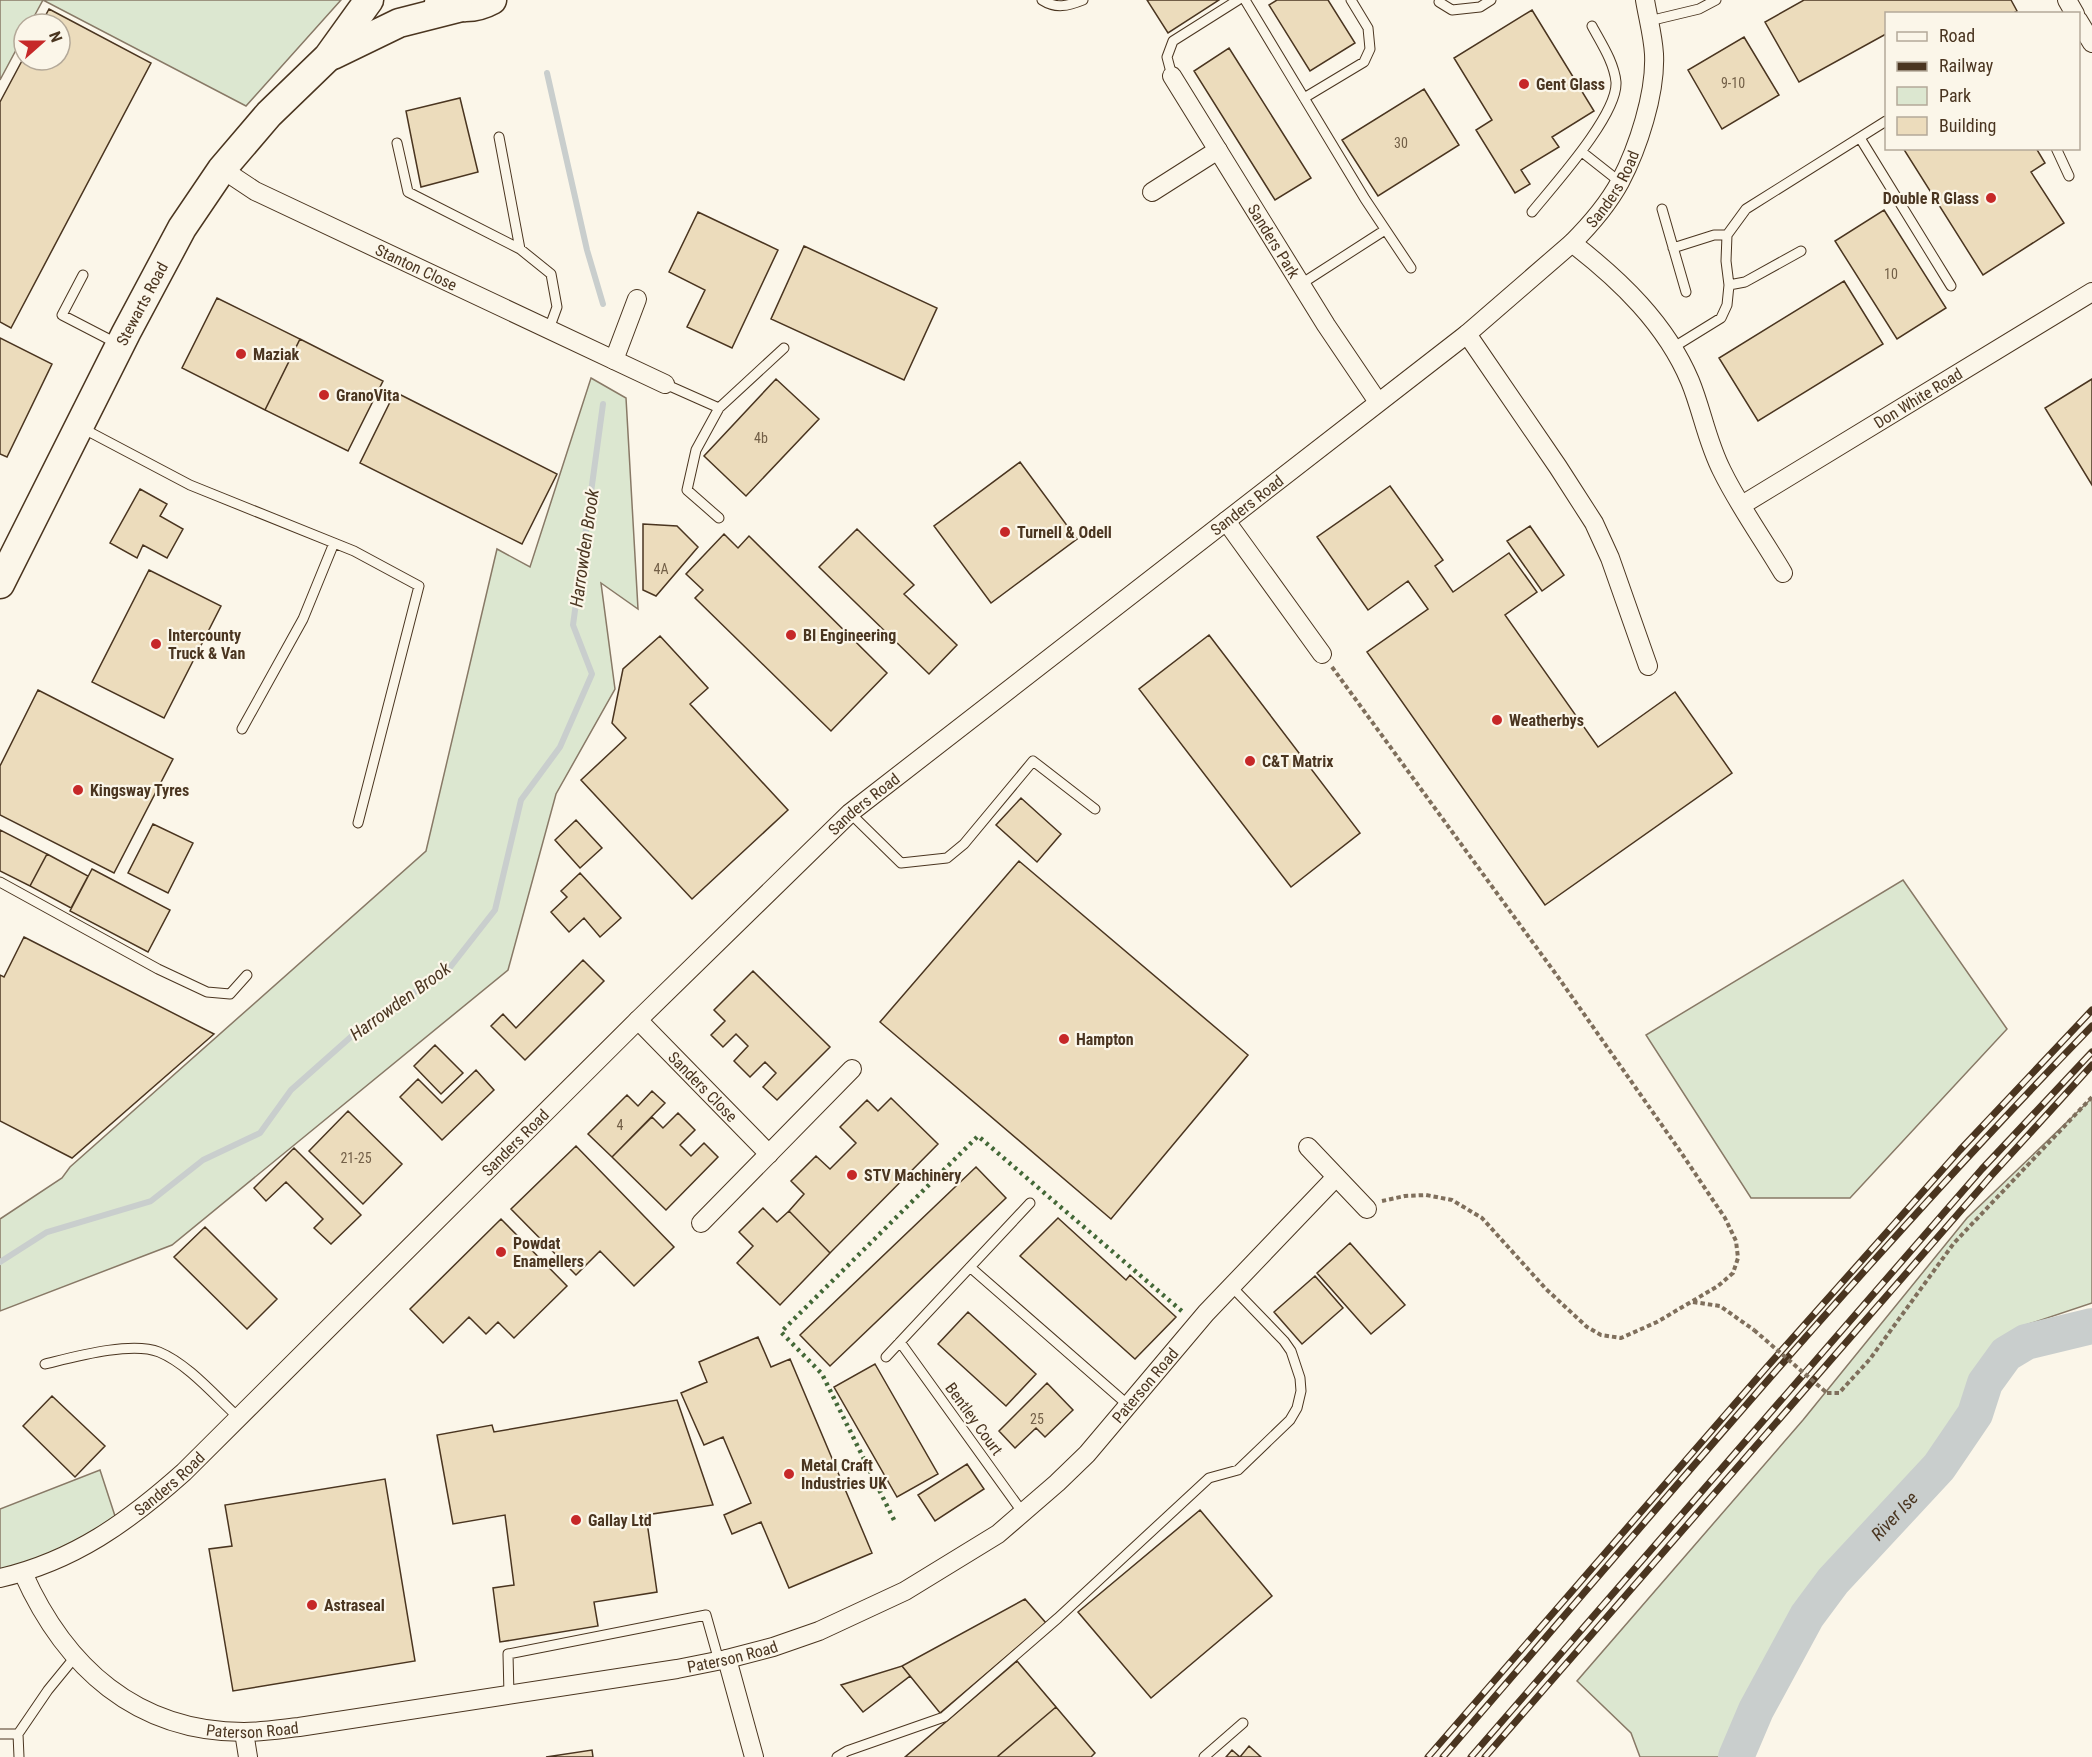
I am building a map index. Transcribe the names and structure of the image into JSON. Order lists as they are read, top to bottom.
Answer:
{
  "streets": {
    "main road": ["Stewarts Road"],
    "street": [
      "Sanders Road",
      "Sanders Park",
      "Stanton Close",
      "Don White Road",
      "Sanders Close",
      "Paterson Road"
    ],
    "lane": ["Bentley Court"]
  },
  "crossings": [
    ["Sanders Road", "Sanders Park"],
    ["Sanders Road", "Sanders Close"],
    ["Sanders Road", "Paterson Road"],
    ["Stanton Close", "Stewarts Road"],
    ["Paterson Road", "Bentley Court"]
  ],
  "water": ["Harrowden Brook", "River Ise"],
  "places": [
    "Gent Glass",
    "Double R Glass",
    "Maziak",
    "GranoVita",
    "Turnell & Odell",
    "BI Engineering",
    "Intercounty Truck & Van",
    "Weatherbys",
    "C&T Matrix",
    "Kingsway Tyres",
    "Hampton",
    "STV Machinery",
    "Powdat Enamellers",
    "Metal Craft Industries UK",
    "Gallay Ltd",
    "Astraseal"
  ],
  "house_numbers": [
    "9-10",
    "30",
    "10",
    "4b",
    "4A",
    "4",
    "21-25",
    "25"
  ],
  "legend": [
    "Road",
    "Railway",
    "Park",
    "Building"
  ],
  "north": "right"
}
